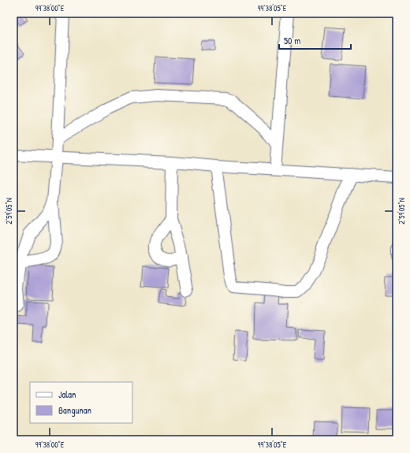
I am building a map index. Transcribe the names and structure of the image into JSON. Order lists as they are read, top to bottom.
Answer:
{
  "legend": ["Jalan", "Bangunan"],
  "scale_bar": "50 m",
  "coordinates": ["99°38'00\"E", "99°38'05\"E", "2°59'05\"N"]
}
